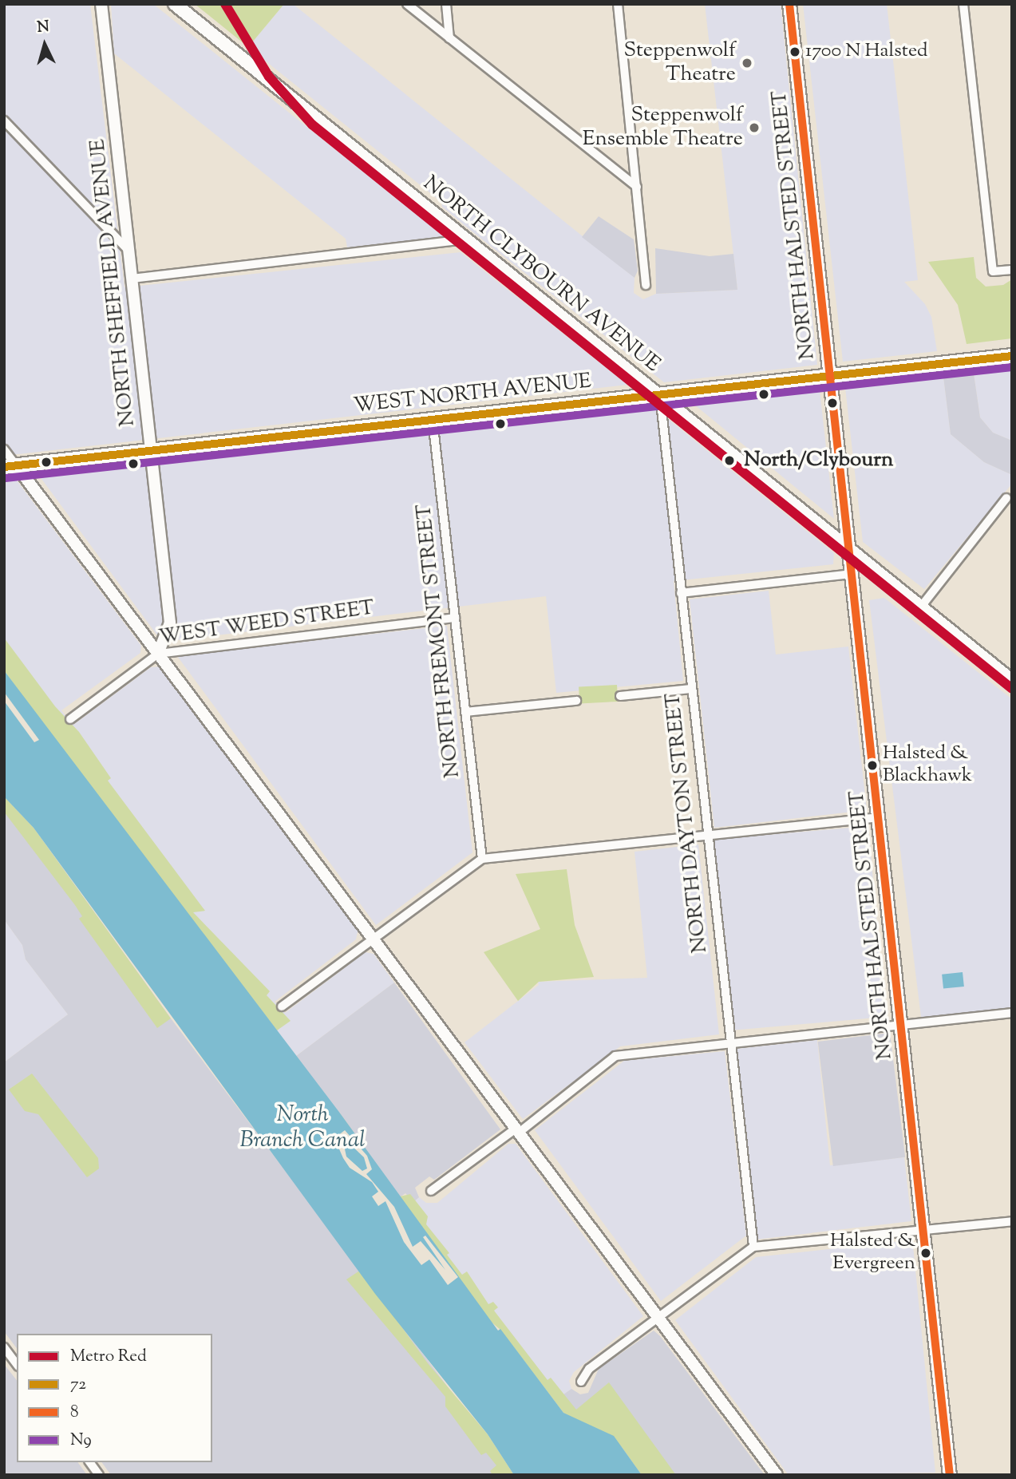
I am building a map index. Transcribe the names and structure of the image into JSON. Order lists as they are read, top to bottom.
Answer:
{
  "streets": {
    "main road": ["NORTH HALSTED STREET", "NORTH CLYBOURN AVENUE", "WEST NORTH AVENUE"],
    "street": [
      "NORTH SHEFFIELD AVENUE",
      "WEST WEED STREET",
      "NORTH FREMONT STREET",
      "NORTH DAYTON STREET"
    ]
  },
  "crossings": [
    ["NORTH HALSTED STREET", "NORTH CLYBOURN AVENUE"],
    ["NORTH HALSTED STREET", "WEST NORTH AVENUE"],
    ["NORTH CLYBOURN AVENUE", "WEST NORTH AVENUE"],
    ["NORTH CLYBOURN AVENUE", "NORTH DAYTON STREET"],
    ["NORTH SHEFFIELD AVENUE", "WEST NORTH AVENUE"],
    ["NORTH SHEFFIELD AVENUE", "WEST WEED STREET"],
    ["WEST NORTH AVENUE", "NORTH FREMONT STREET"],
    ["WEST NORTH AVENUE", "NORTH DAYTON STREET"],
    ["WEST WEED STREET", "NORTH FREMONT STREET"]
  ],
  "water": ["North Branch Canal"],
  "places": [
    "1700 N Halsted",
    "Steppenwolf Theatre",
    "Steppenwolf Ensemble Theatre",
    "North/Clybourn",
    "Halsted & Blackhawk",
    "Halsted & Evergreen"
  ],
  "lines": [
    "metro line Red",
    "transit line 8",
    "transit line 72",
    "transit line N9"
  ],
  "legend": [
    "Metro Red",
    "72",
    "8",
    "N9"
  ],
  "north": "top"
}
